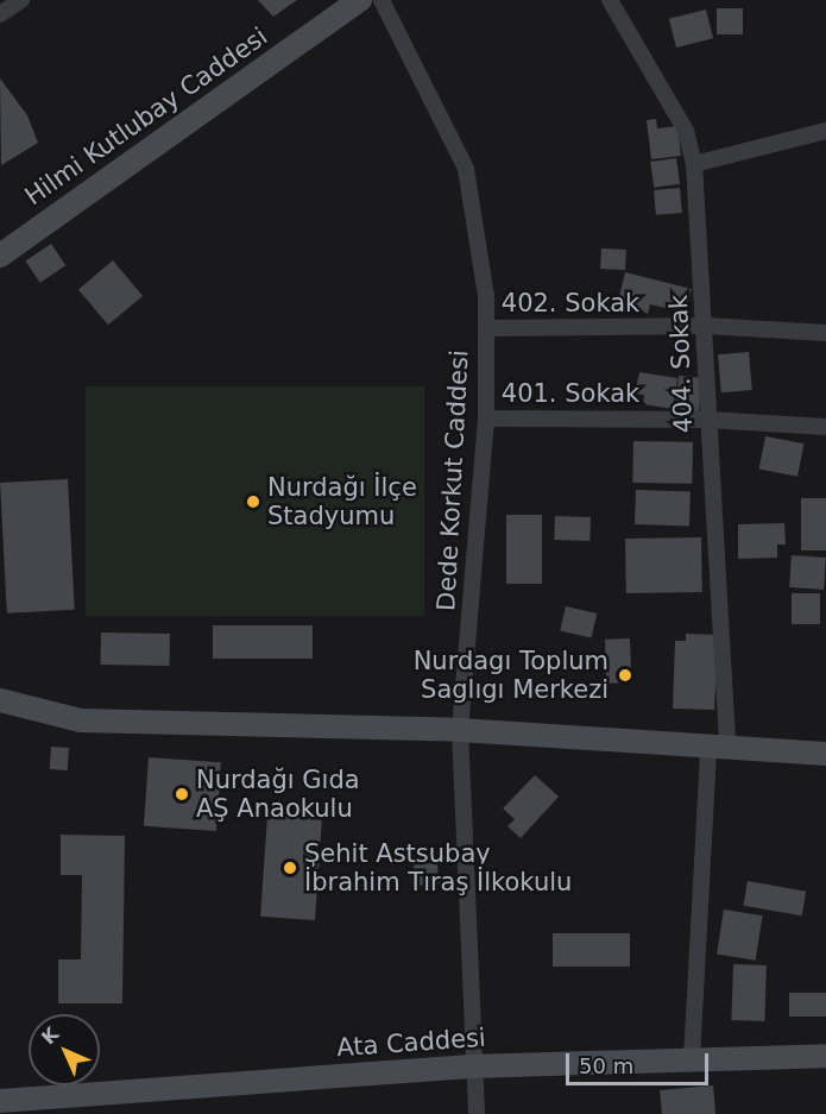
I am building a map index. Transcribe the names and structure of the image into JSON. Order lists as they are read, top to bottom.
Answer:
{
  "streets": {
    "street": [
      "Hilmi Kutlubay Caddesi",
      "402. Sokak",
      "404. Sokak",
      "401. Sokak",
      "Dede Korkut Caddesi",
      "Ata Caddesi"
    ]
  },
  "crossings": [
    ["402. Sokak", "404. Sokak"],
    ["402. Sokak", "Dede Korkut Caddesi"],
    ["404. Sokak", "401. Sokak"],
    ["404. Sokak", "Ata Caddesi"],
    ["401. Sokak", "Dede Korkut Caddesi"],
    ["Dede Korkut Caddesi", "Ata Caddesi"]
  ],
  "places": [
    "Nurdağı İlçe Stadyumu",
    "Nurdagı Toplum Saglıgı Merkezi",
    "Nurdağı Gıda AŞ Anaokulu",
    "Şehit Astsubay İbrahim Tıraş İlkokulu"
  ],
  "scale_bar": "50 m",
  "north": "top left"
}
